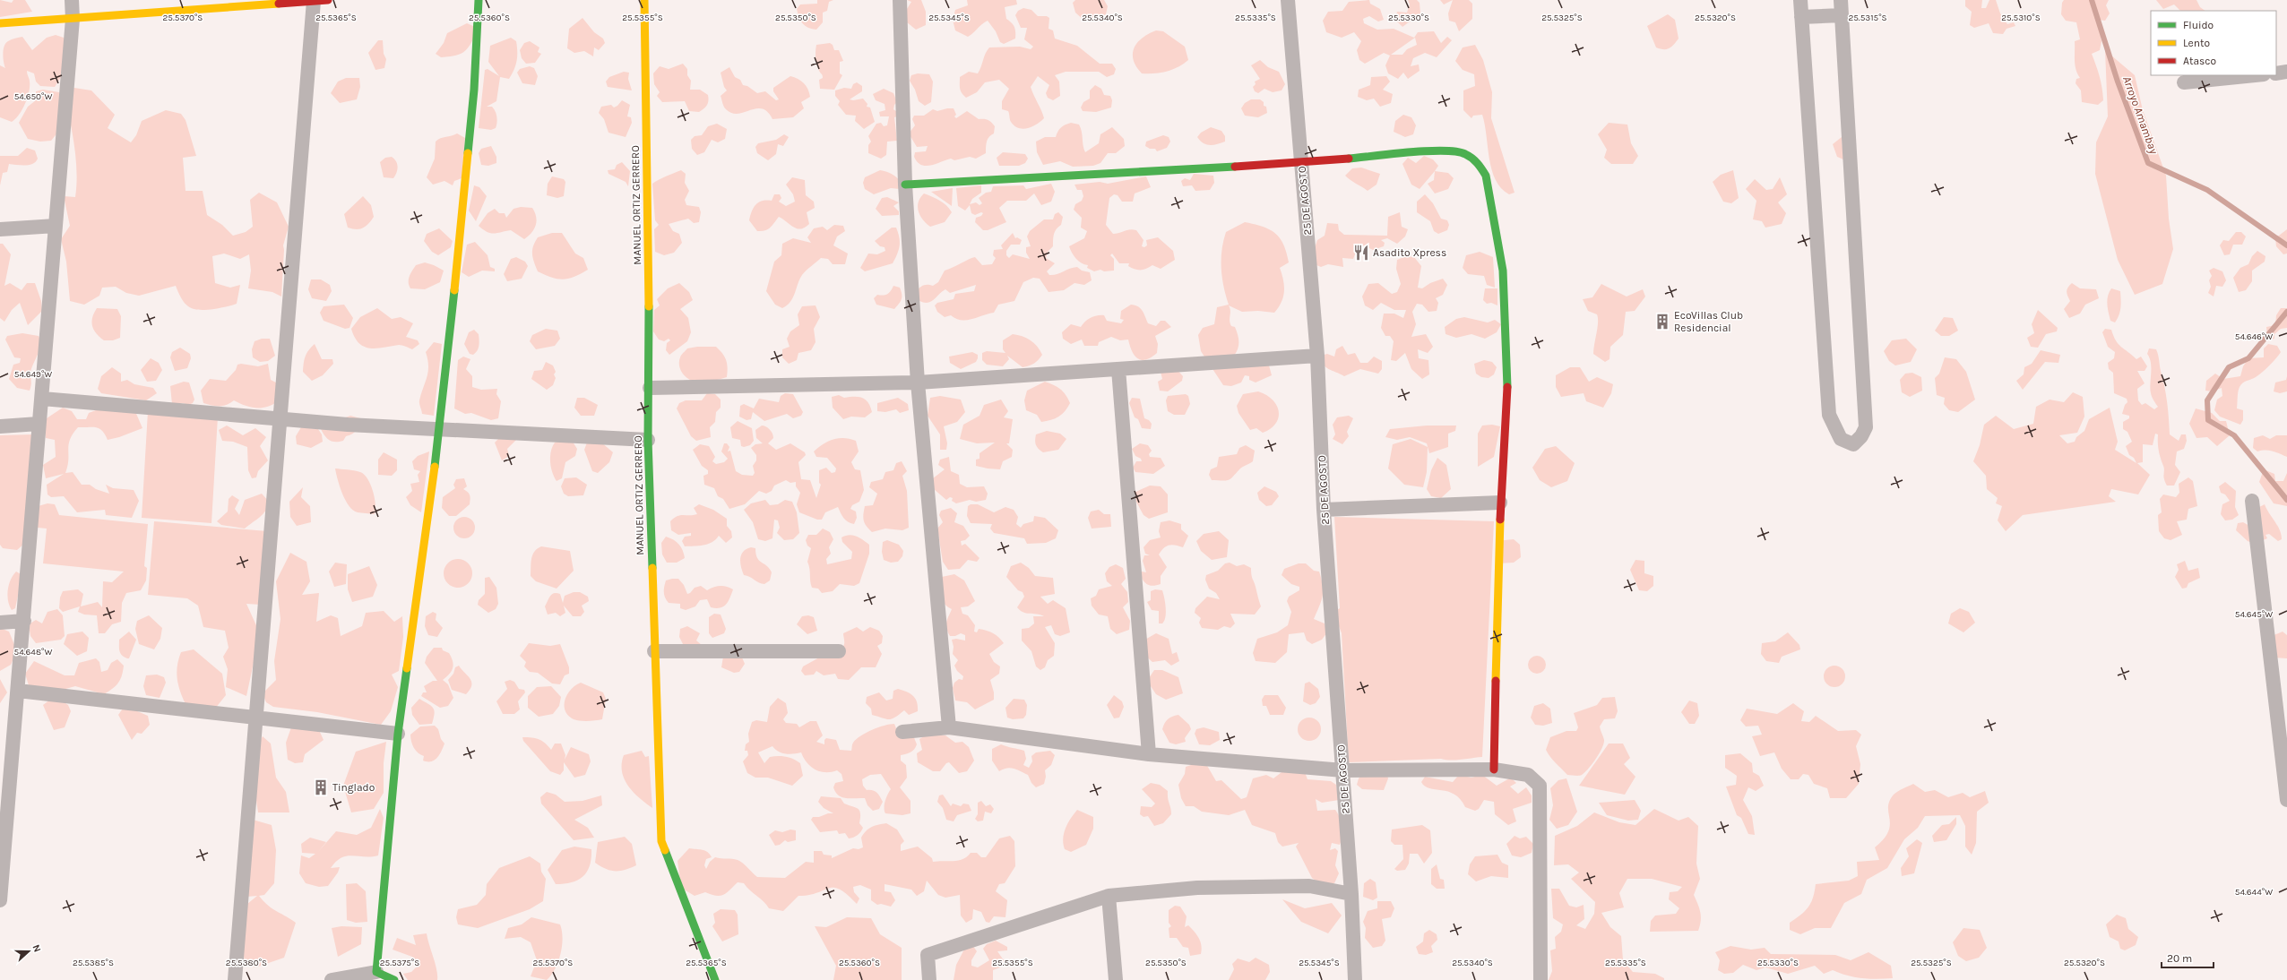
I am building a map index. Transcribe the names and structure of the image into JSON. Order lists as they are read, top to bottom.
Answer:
{
  "streets": {
    "street": ["25 DE AGOSTO", "MANUEL ORTIZ GERRERO"]
  },
  "water": ["Arroyo Amambay"],
  "places": {
    "restaurant": ["Asadito Xpress"],
    "building": ["EcoVillas Club Residencial", "Tinglado"]
  },
  "legend": ["Fluido", "Lento", "Atasco"],
  "scale_bar": "20 m",
  "north": "right",
  "coordinates": [
    "25.5310°S",
    "25.5370°S",
    "25.5365°S",
    "25.5360°S",
    "25.5355°S",
    "25.5350°S",
    "25.5345°S",
    "25.5340°S",
    "25.5335°S",
    "25.5330°S",
    "25.5325°S",
    "25.5320°S",
    "25.5315°S",
    "54.650°W",
    "54.646°W",
    "54.649°W",
    "54.645°W",
    "54.648°W",
    "54.644°W",
    "25.5385°S",
    "25.5380°S",
    "25.5375°S"
  ]
}
